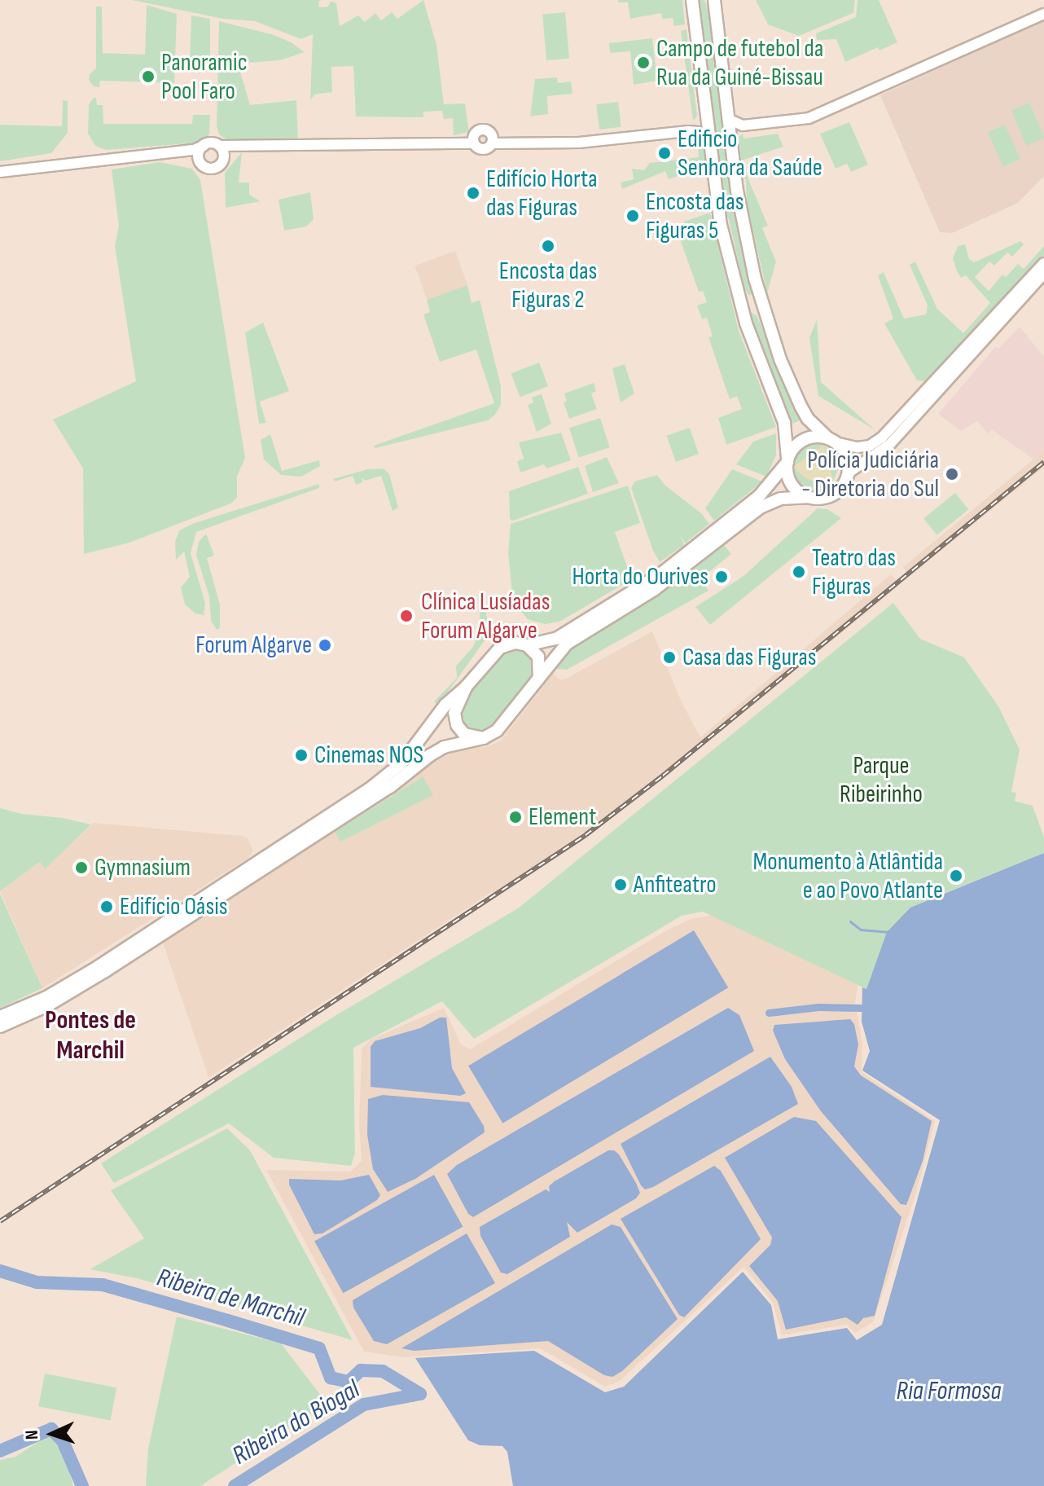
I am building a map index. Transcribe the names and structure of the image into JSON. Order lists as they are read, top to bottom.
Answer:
{
  "districts": ["Pontes de Marchil"],
  "water": ["Ribeira de Marchil", "Ria Formosa", "Ribeira do Biogal"],
  "parks": ["Parque Ribeirinho"],
  "places": [
    "Campo de futebol da Rua da Guiné-Bissau",
    "Panoramic Pool Faro",
    "Edificio Senhora da Saúde",
    "Edifício Horta das Figuras",
    "Encosta das Figuras 5",
    "Encosta das Figuras 2",
    "Polícia Judiciária - Diretoria do Sul",
    "Teatro das Figuras",
    "Horta do Ourives",
    "Clínica Lusíadas Forum Algarve",
    "Forum Algarve",
    "Casa das Figuras",
    "Cinemas NOS",
    "Element",
    "Gymnasium",
    "Monumento à Atlântida e ao Povo Atlante",
    "Anfiteatro",
    "Edifício Oásis"
  ],
  "north": "left"
}
